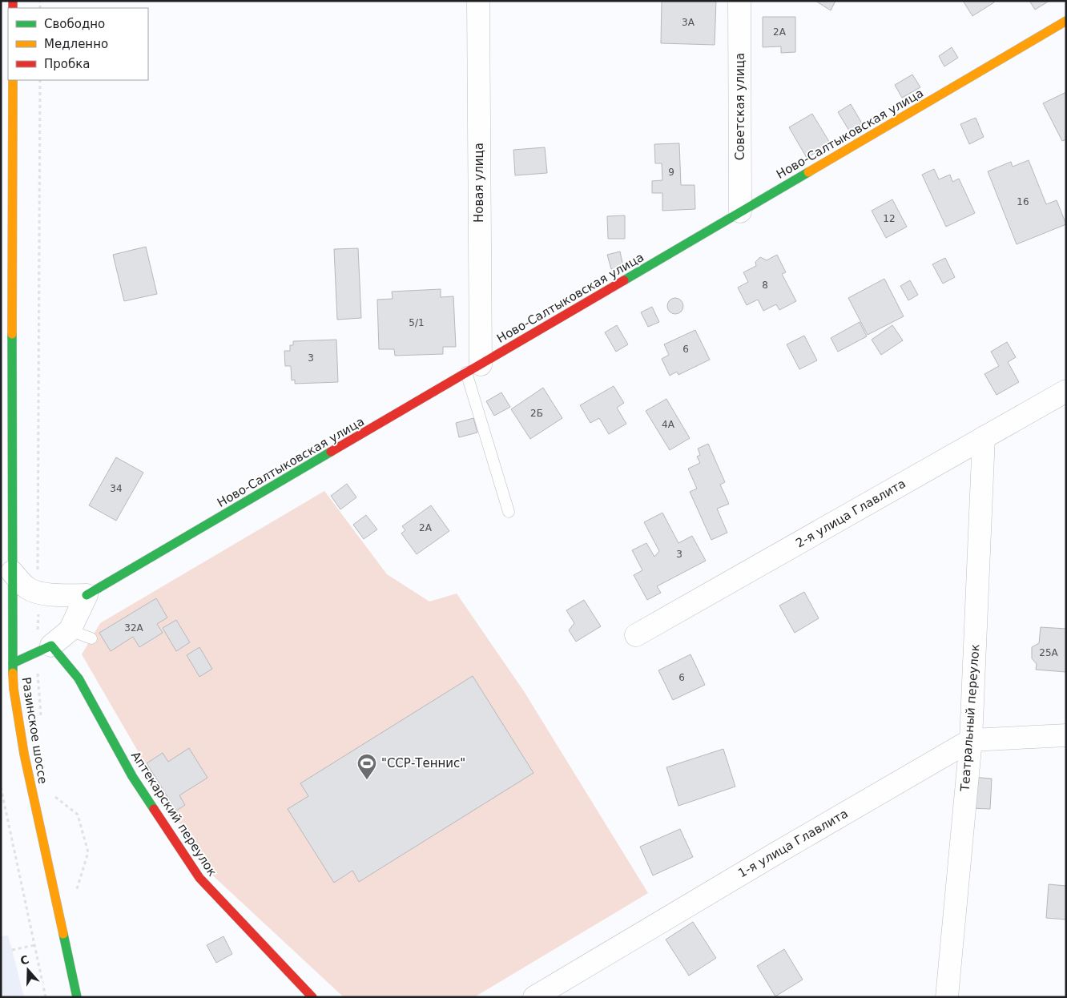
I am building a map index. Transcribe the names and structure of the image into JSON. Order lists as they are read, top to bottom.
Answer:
{
  "streets": {
    "street": [
      "Советская улица",
      "Ново-Салтыковская улица",
      "Новая улица",
      "2-я улица Главлита",
      "Театральный переулок",
      "Разинское шоссе",
      "Аптекарский переулок",
      "1-я улица Главлита"
    ]
  },
  "crossings": [
    ["Советская улица", "Ново-Салтыковская улица"],
    ["Ново-Салтыковская улица", "Новая улица"],
    ["2-я улица Главлита", "Театральный переулок"],
    ["Театральный переулок", "1-я улица Главлита"]
  ],
  "places": {
    "sports": ["\"ССР-Теннис\""]
  },
  "house_numbers": [
    "3А",
    "2А",
    "9",
    "16",
    "12",
    "8",
    "5/1",
    "6",
    "3",
    "2Б",
    "4А",
    "34",
    "2А",
    "3",
    "32А",
    "25А",
    "6"
  ],
  "legend": ["Свободно", "Медленно", "Пробка"],
  "north": "top"
}
